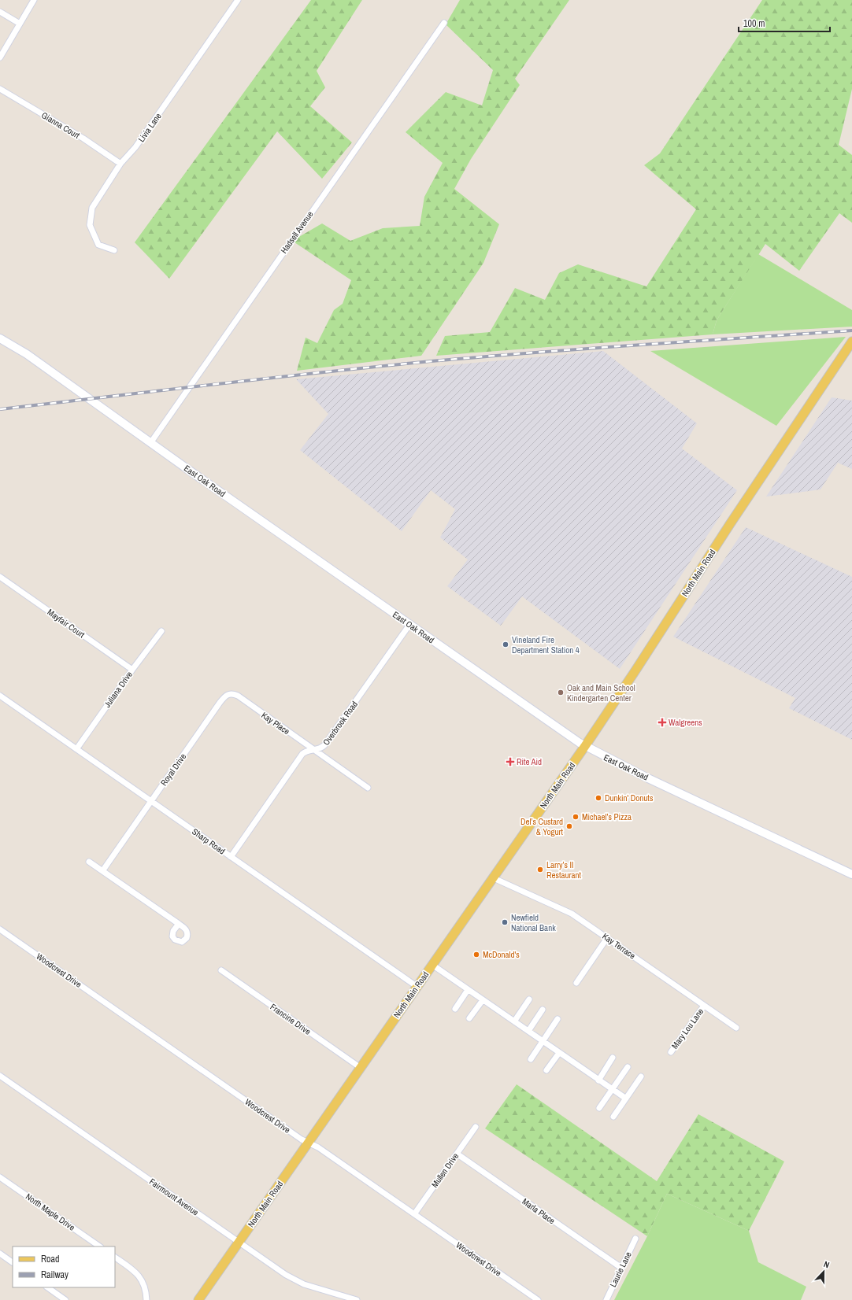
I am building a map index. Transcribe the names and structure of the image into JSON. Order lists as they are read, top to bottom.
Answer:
{
  "streets": {
    "main road": ["North Main Road"],
    "street": [
      "Gianna Court",
      "Livia Lane",
      "Hadsell Avenue",
      "East Oak Road",
      "Mayfair Court",
      "Juliana Drive",
      "Kay Place",
      "Overbrook Road",
      "Royal Drive",
      "Sharp Road",
      "Kay Terrace",
      "Woodcrest Drive",
      "Francine Drive",
      "Mary Lou Lane",
      "Mullen Drive",
      "Fairmount Avenue",
      "Marla Place",
      "North Maple Drive",
      "Laurie Lane"
    ]
  },
  "crossings": [
    ["Gianna Court", "Livia Lane"],
    ["Hadsell Avenue", "East Oak Road"],
    ["East Oak Road", "North Main Road"],
    ["East Oak Road", "Overbrook Road"],
    ["North Main Road", "Sharp Road"],
    ["North Main Road", "Kay Terrace"],
    ["North Main Road", "Woodcrest Drive"],
    ["North Main Road", "Francine Drive"],
    ["North Main Road", "Fairmount Avenue"],
    ["Mayfair Court", "Juliana Drive"],
    ["Juliana Drive", "Sharp Road"],
    ["Kay Place", "Overbrook Road"],
    ["Kay Place", "Royal Drive"],
    ["Overbrook Road", "Sharp Road"],
    ["Royal Drive", "Sharp Road"],
    ["Kay Terrace", "Mary Lou Lane"],
    ["Woodcrest Drive", "Mullen Drive"],
    ["Mullen Drive", "Marla Place"],
    ["Marla Place", "Laurie Lane"]
  ],
  "places": {
    "other": [
      "Vineland Fire Department Station 4",
      "Oak and Main School Kindergarten Center",
      "Dunkin' Donuts",
      "Michael’s Pizza",
      "Del’s Custard & Yogurt",
      "Larry’s II Restaurant",
      "Newfield National Bank",
      "McDonald's"
    ],
    "health": ["Walgreens", "Rite Aid"]
  },
  "legend": ["Road", "Railway"],
  "scale_bar": "100 m",
  "north": "top"
}
